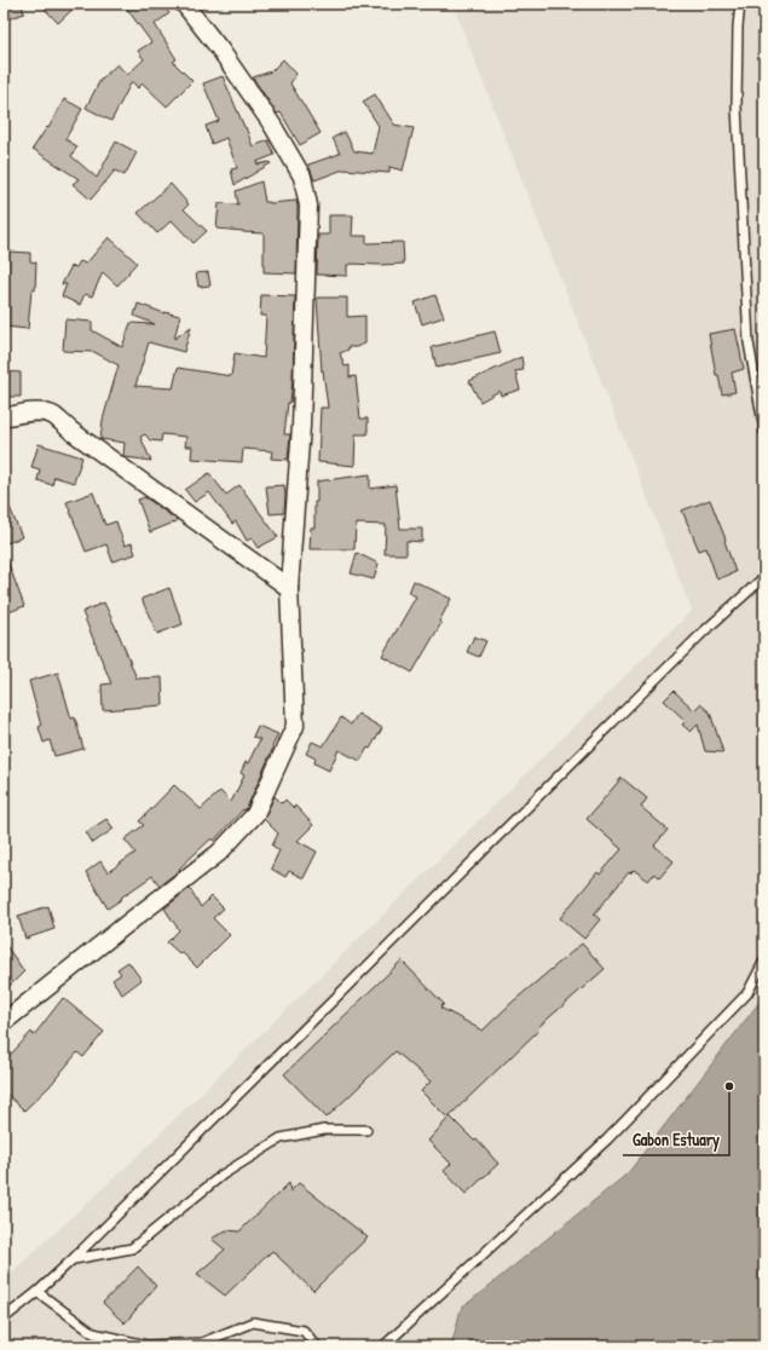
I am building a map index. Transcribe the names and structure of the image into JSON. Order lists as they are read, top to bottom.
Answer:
{
  "places": ["Gabon Estuary"]
}
